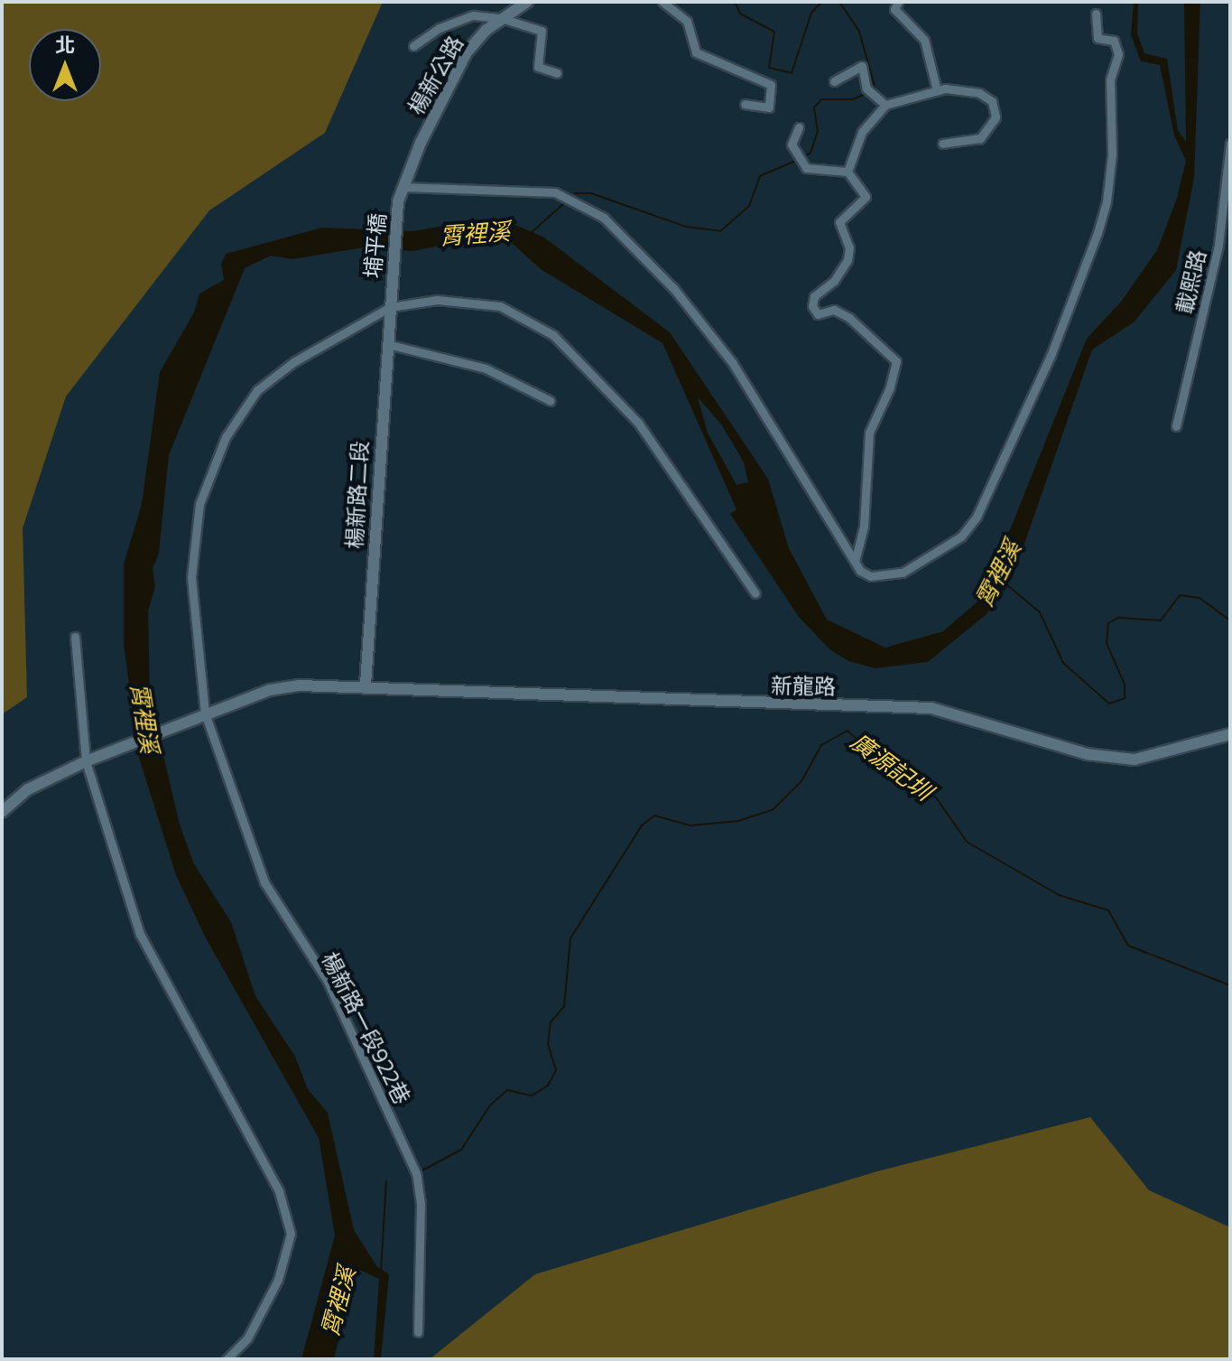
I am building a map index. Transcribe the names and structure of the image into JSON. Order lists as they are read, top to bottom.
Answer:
{
  "streets": {
    "main road": [
      "楊新公路",
      "埔平橋",
      "楊新路二段",
      "新龍路"
    ],
    "street": ["載熙路", "楊新路一段922巷"]
  },
  "crossings": [
    ["楊新公路", "埔平橋"],
    ["埔平橋", "楊新路二段"],
    ["埔平橋", "楊新路一段922巷"],
    ["楊新路二段", "新龍路"],
    ["楊新路二段", "楊新路一段922巷"],
    ["新龍路", "楊新路一段922巷"]
  ],
  "water": ["霄裡溪", "廣源記圳"],
  "north": "top"
}
